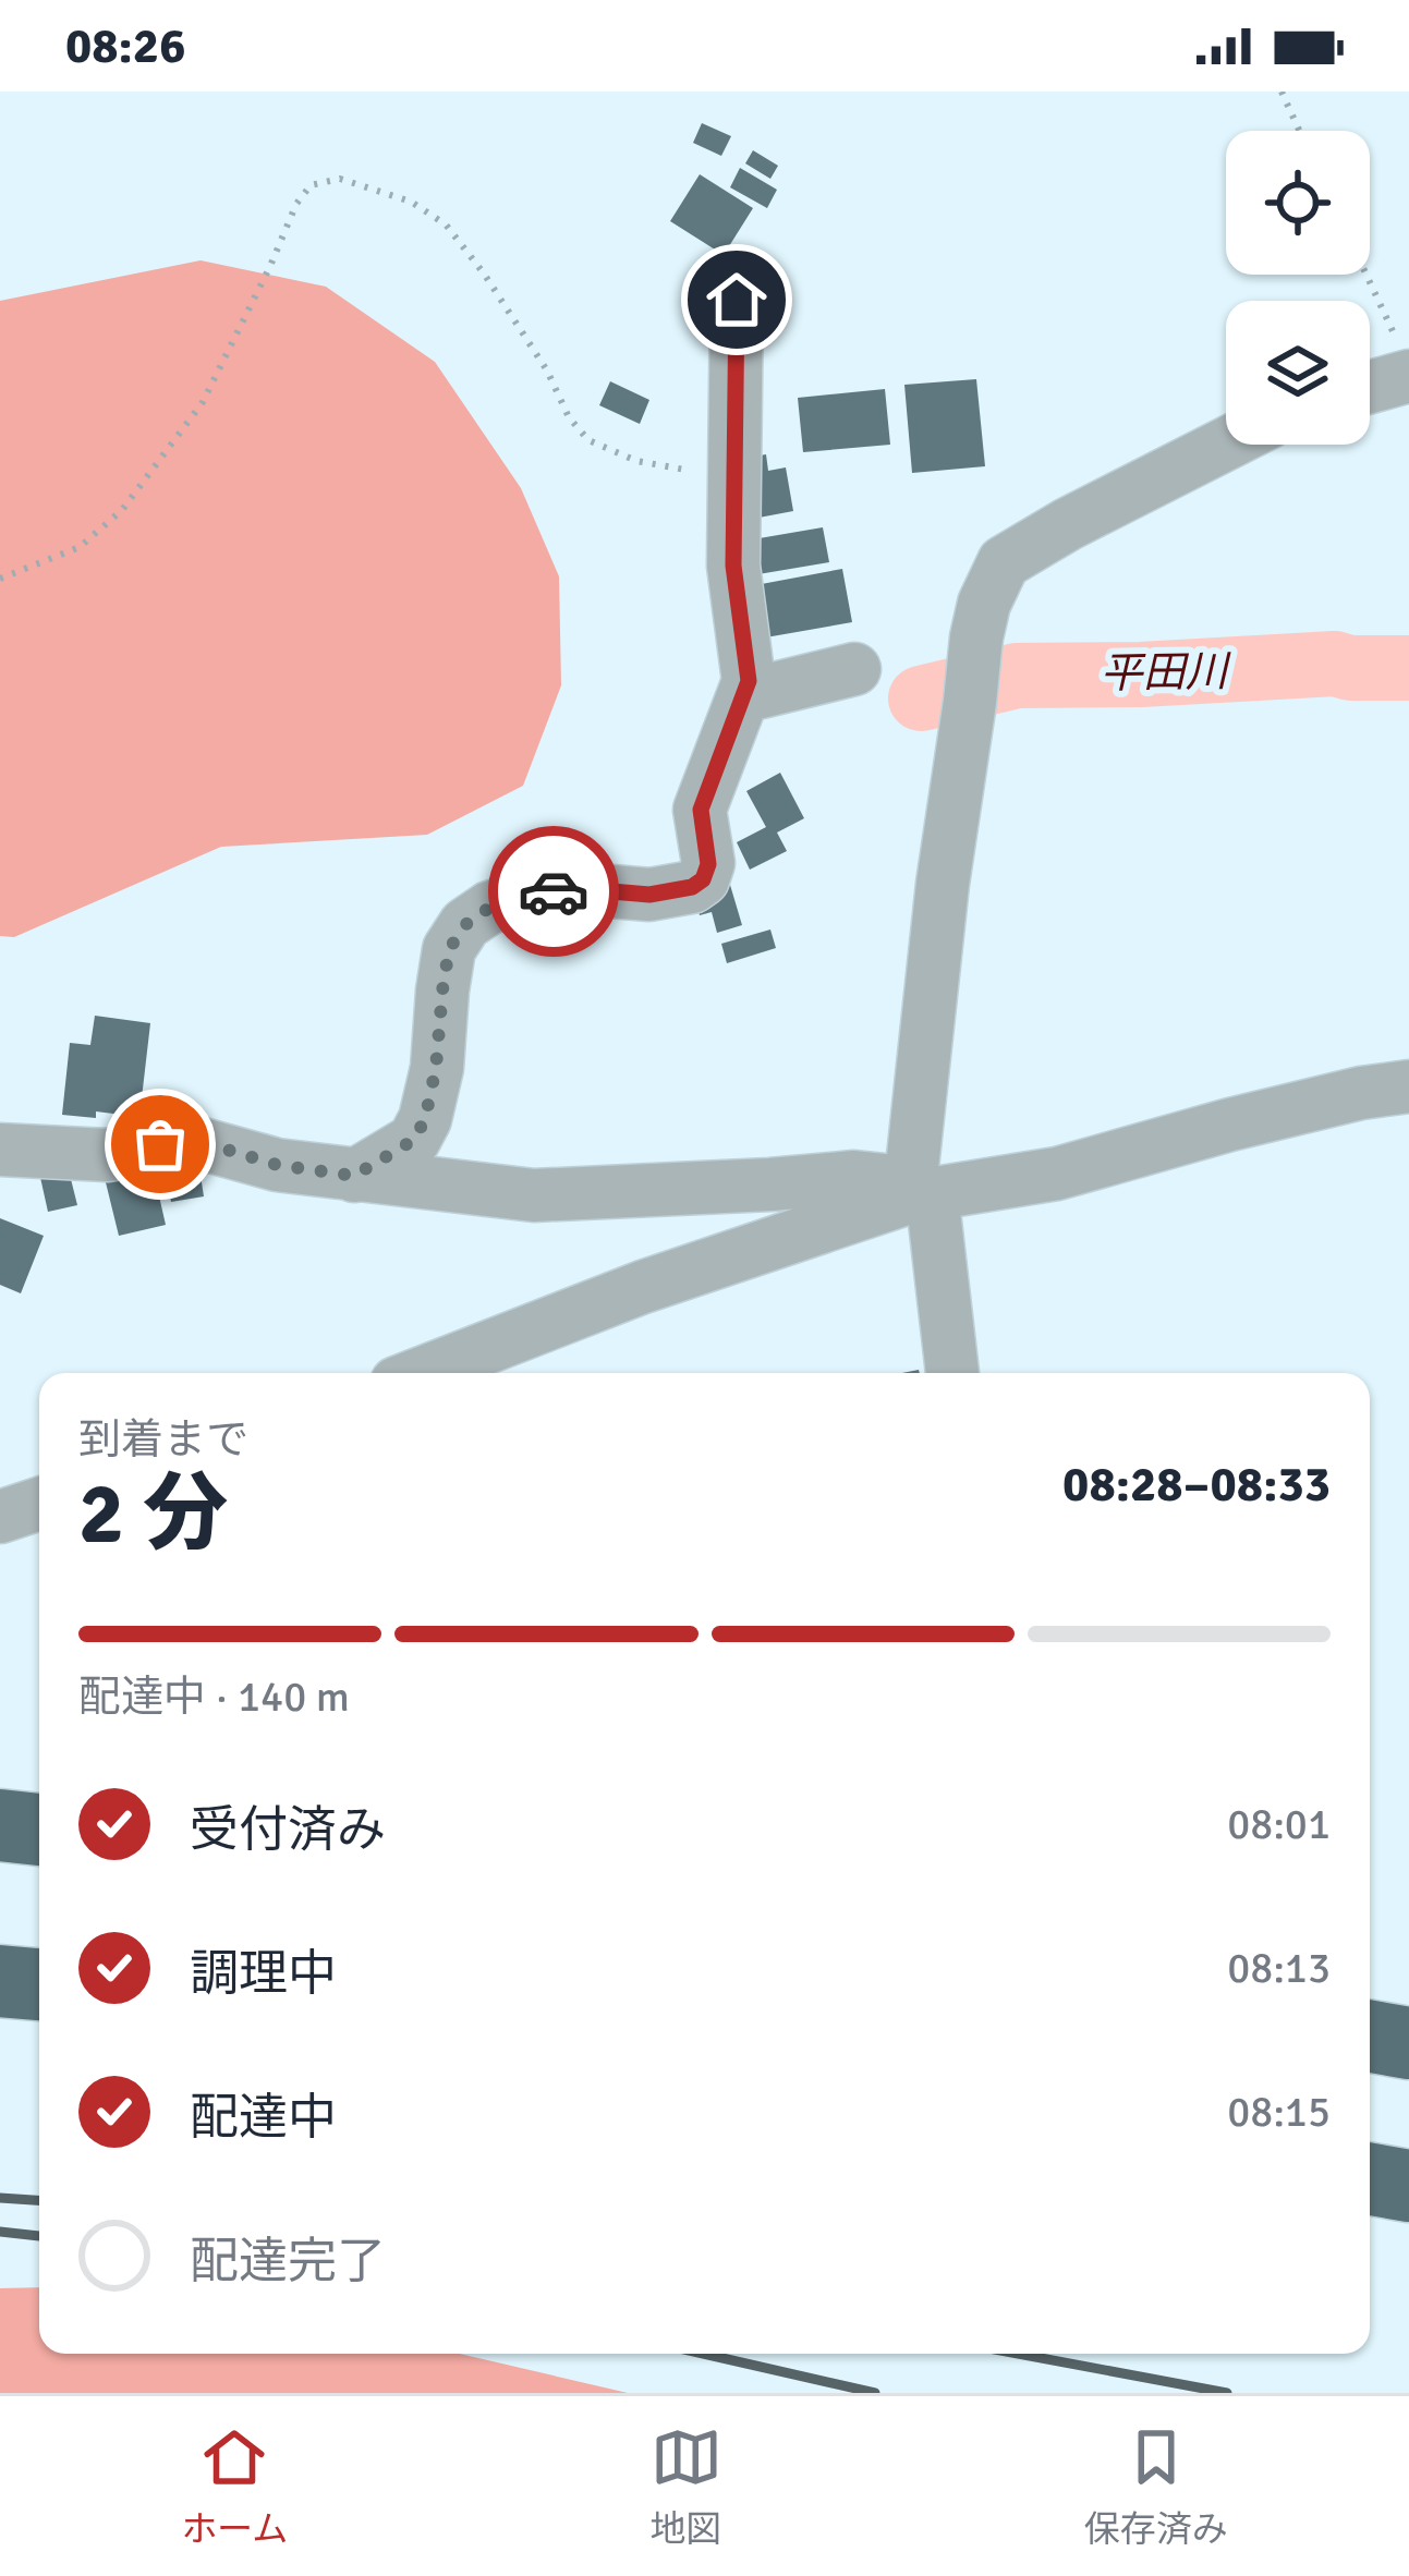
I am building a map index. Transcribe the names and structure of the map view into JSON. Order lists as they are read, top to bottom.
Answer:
{
  "water": ["平田川"],
  "page": {
    "status": "08:26",
    "heading": ["2 分", "到着まで", "08:28–08:33"],
    "bar": "配達中 · 140 m",
    "list": [
      ["受付済み", "08:01"],
      ["調理中", "08:13"],
      ["配達中", "08:15"],
      "配達完了"
    ],
    "tabs": ["ホーム", "地図", "保存済み"]
  }
}
